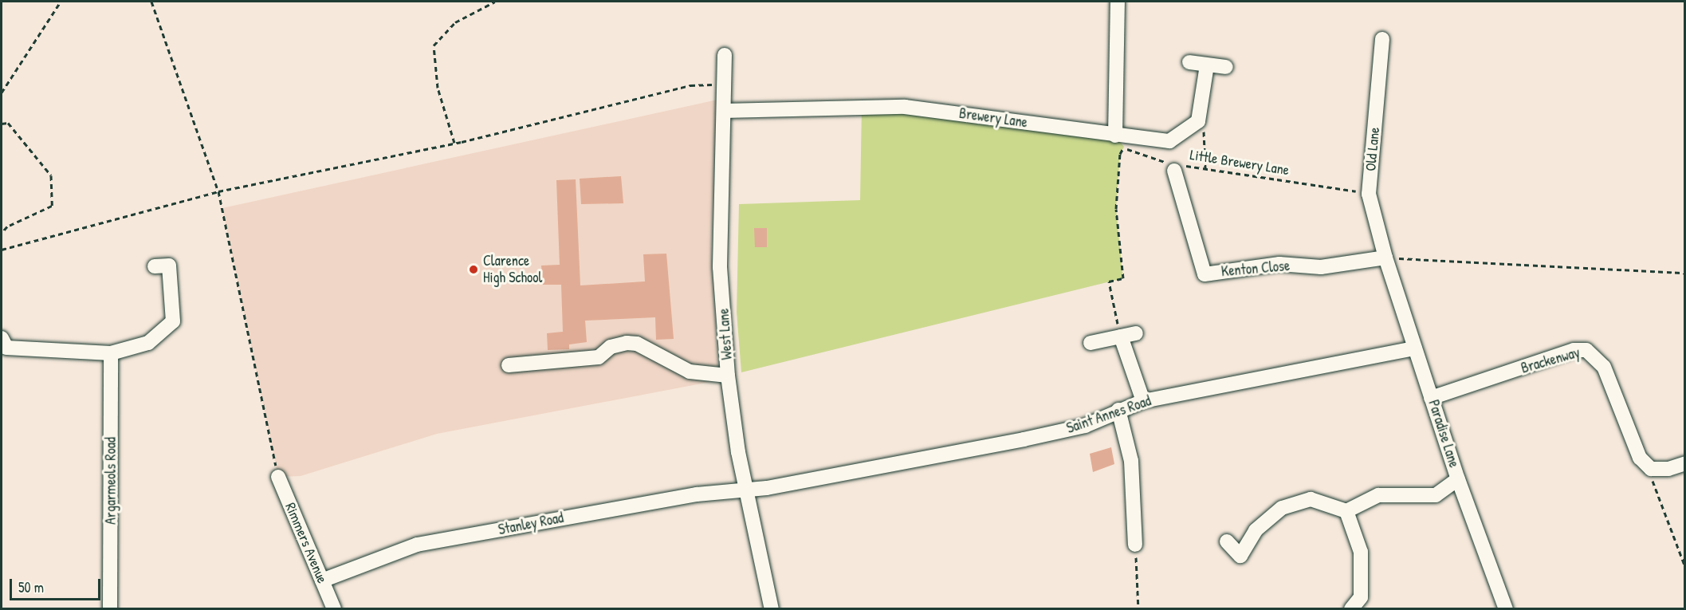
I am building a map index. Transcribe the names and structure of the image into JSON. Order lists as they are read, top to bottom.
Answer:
{
  "streets": {
    "street": [
      "Brewery Lane",
      "Old Lane",
      "Kenton Close",
      "West Lane",
      "Brackenway",
      "Saint Annes Road",
      "Paradise Lane",
      "Argarmeols Road",
      "Stanley Road",
      "Rimmers Avenue"
    ],
    "path": ["Little Brewery Lane"]
  },
  "crossings": [
    ["Brewery Lane", "Little Brewery Lane"],
    ["Brewery Lane", "West Lane"],
    ["Old Lane", "Little Brewery Lane"],
    ["Old Lane", "Kenton Close"],
    ["Old Lane", "Paradise Lane"],
    ["Little Brewery Lane", "Kenton Close"],
    ["Kenton Close", "Paradise Lane"],
    ["West Lane", "Saint Annes Road"],
    ["West Lane", "Stanley Road"],
    ["Brackenway", "Paradise Lane"],
    ["Saint Annes Road", "Paradise Lane"],
    ["Saint Annes Road", "Stanley Road"],
    ["Stanley Road", "Rimmers Avenue"]
  ],
  "places": ["Clarence High School"],
  "scale_bar": "50 m"
}
